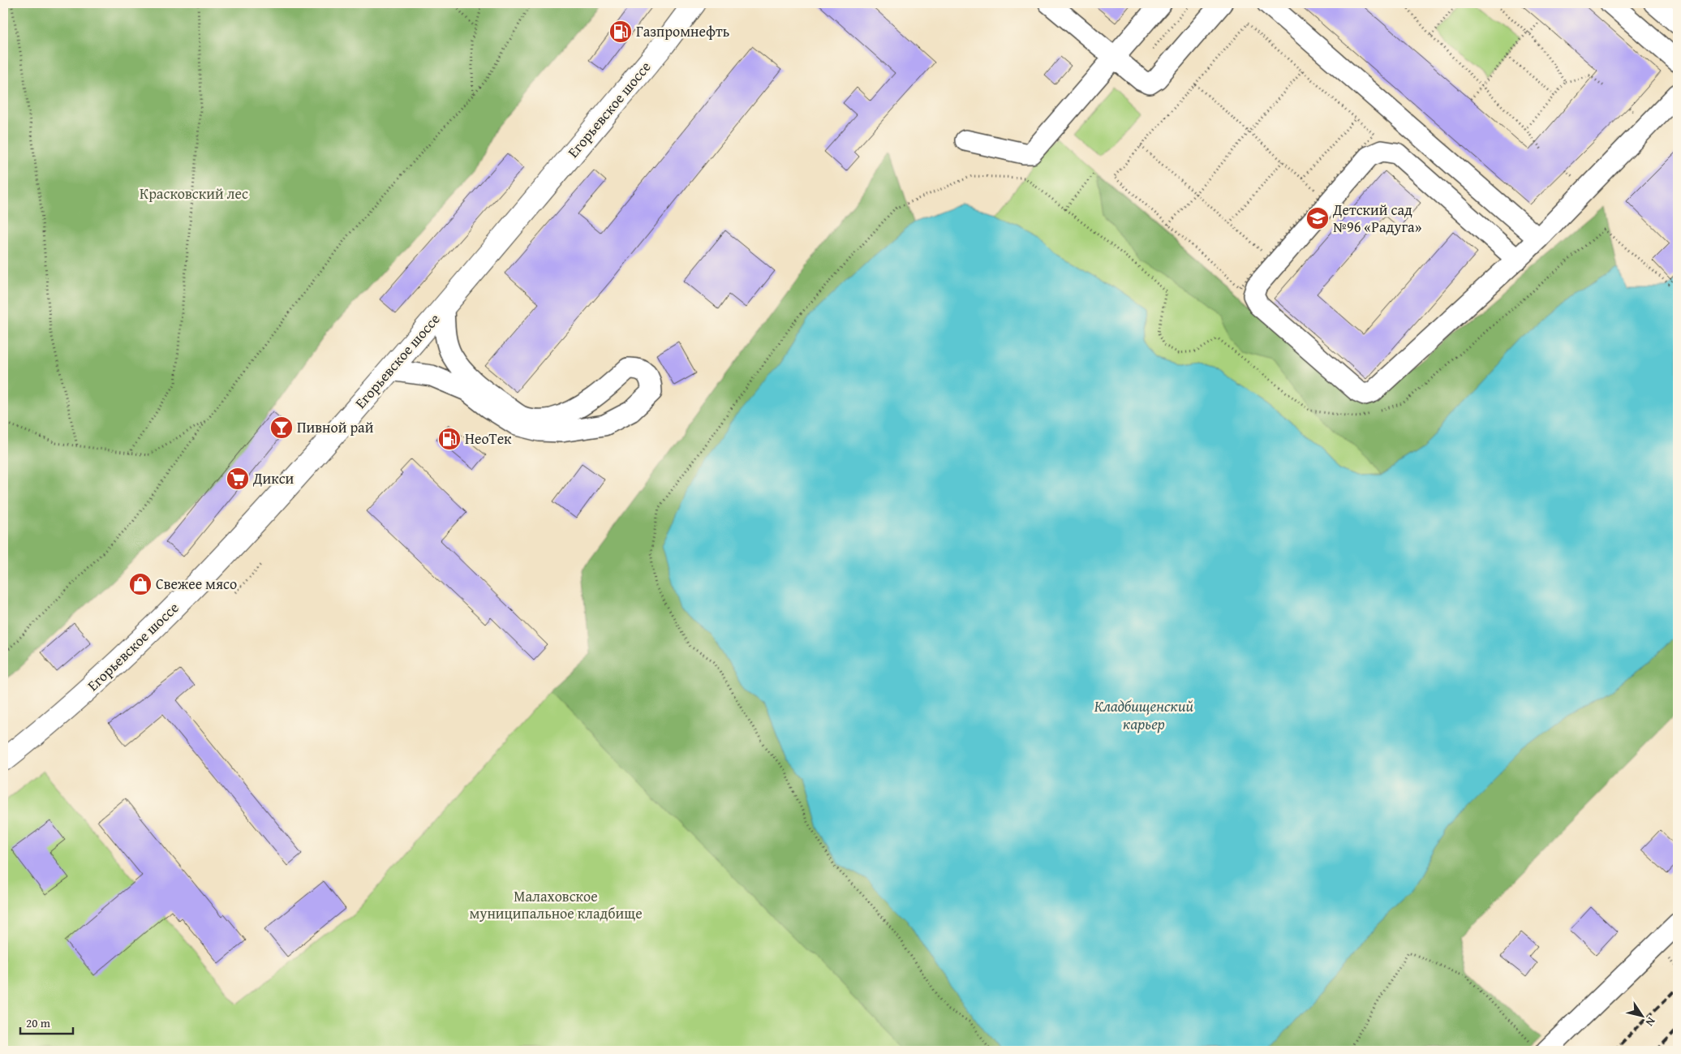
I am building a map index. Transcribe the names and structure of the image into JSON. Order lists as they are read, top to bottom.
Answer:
{
  "streets": {
    "main road": ["Егорьевское шоссе"]
  },
  "water": ["Кладбищенский карьер"],
  "parks": ["Красковский лес", "Малаховское муниципальное кладбище"],
  "places": {
    "fuel station": ["Газпромнефть", "НеоТек"],
    "school or university": ["Детский сад №96 «Радуга»"],
    "bar": ["Пивной рай"],
    "supermarket": ["Дикси"],
    "shop": ["Свежее мясо"]
  },
  "scale_bar": "20 m",
  "north": "bottom right"
}
